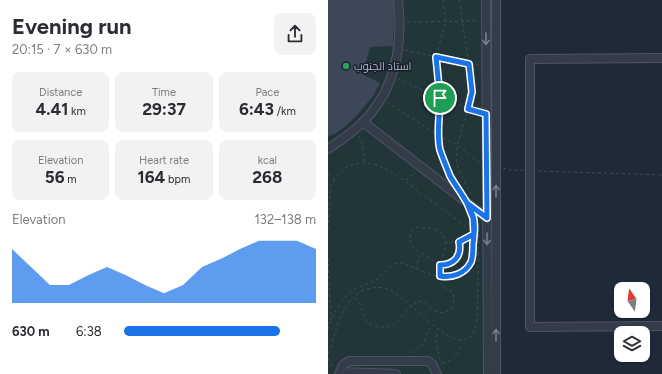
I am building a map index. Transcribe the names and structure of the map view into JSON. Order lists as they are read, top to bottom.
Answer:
{
  "places": ["استاد الجنوب"],
  "north": "top",
  "page": {
    "heading": ["Evening run", "20:15 · 7 × 630 m"],
    "stats": [
      ["Distance", "4.41 km"],
      ["Time", "29:37"],
      ["Pace", "6:43 /km"],
      ["Elevation", "56 m"],
      ["Heart rate", "164 bpm"],
      ["kcal", "268"]
    ],
    "chart": ["Elevation", "132–138 m"],
    "list": [
      {
        "name": "630 m",
        "note": "6:38"
      }
    ]
  }
}
